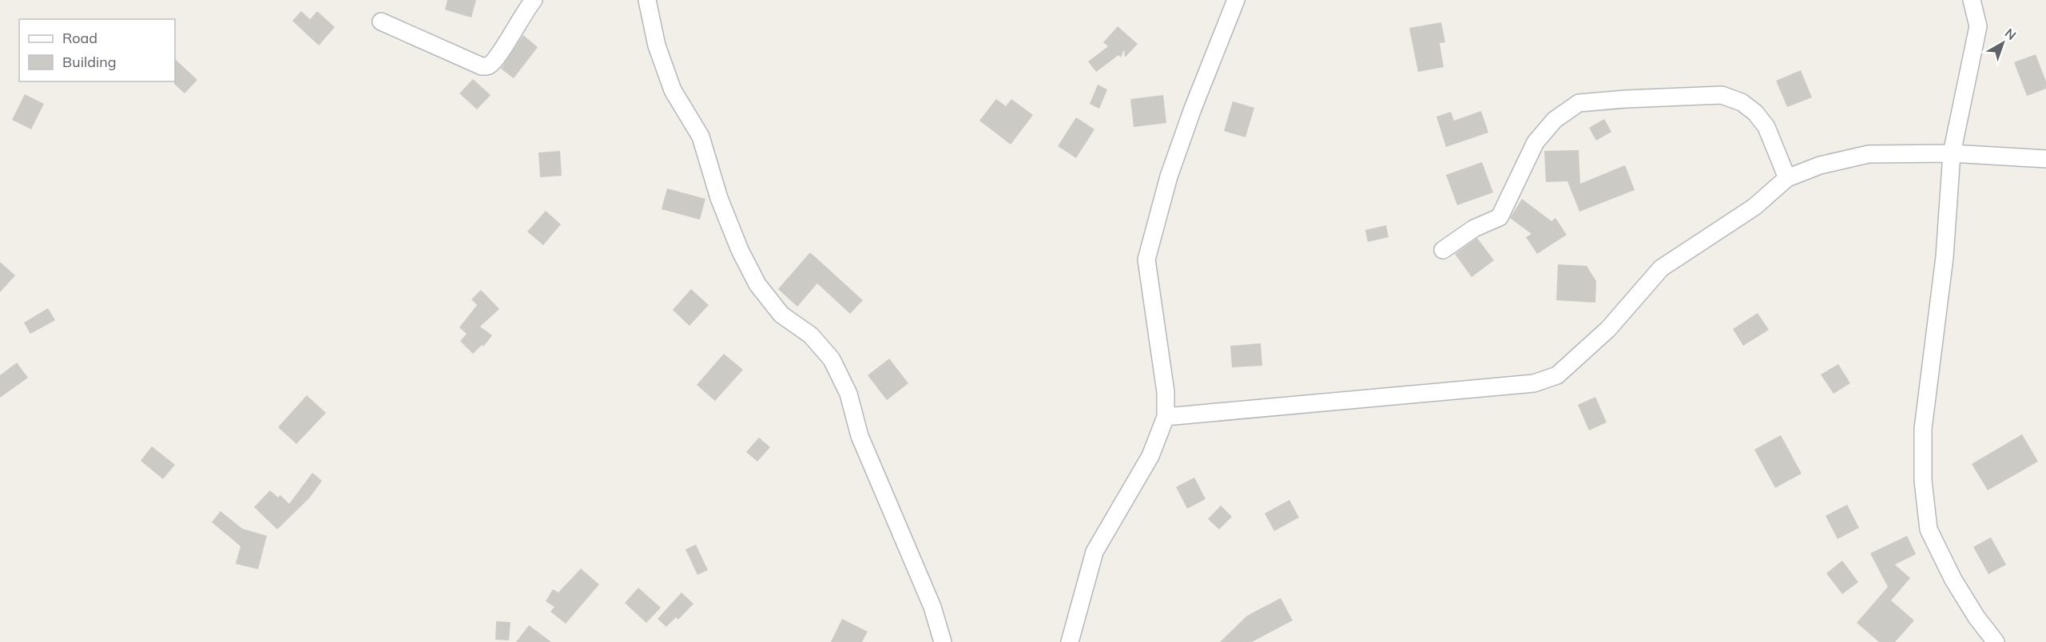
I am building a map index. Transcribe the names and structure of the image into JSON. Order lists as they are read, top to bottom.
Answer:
{
  "legend": ["Road", "Building"],
  "north": "top right"
}
